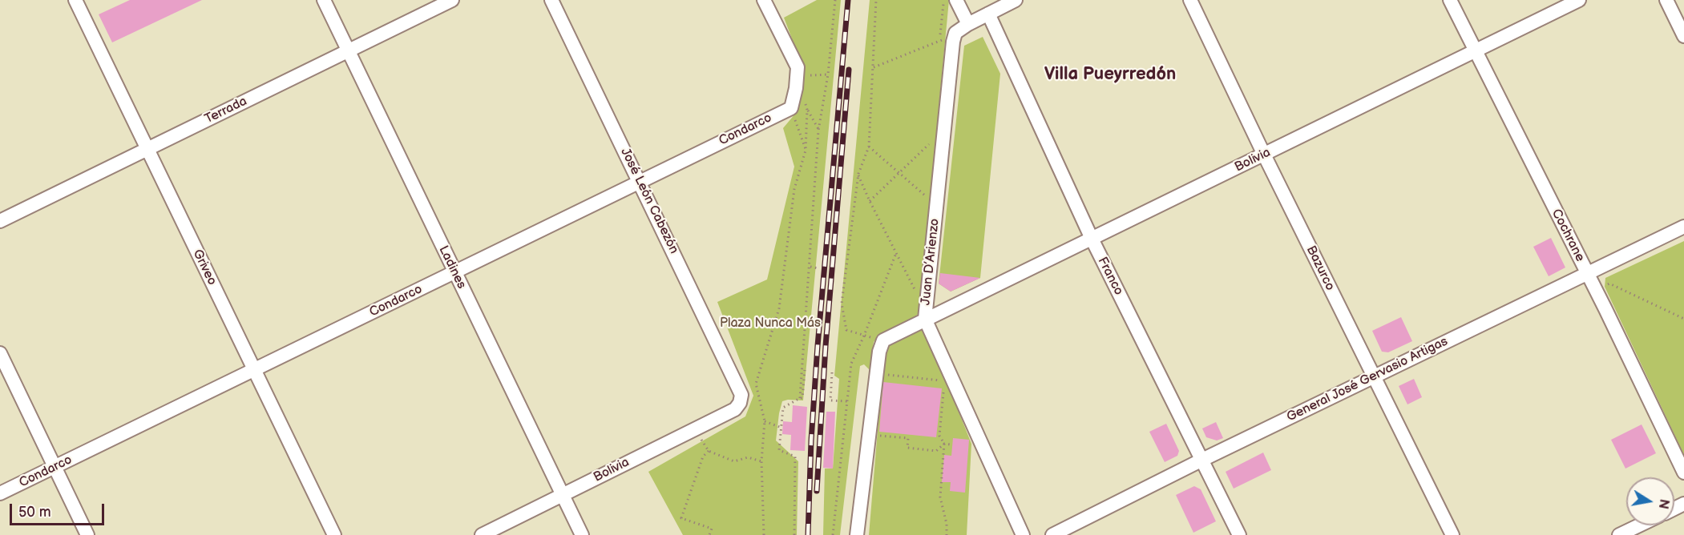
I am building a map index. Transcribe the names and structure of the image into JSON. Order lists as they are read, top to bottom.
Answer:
{
  "streets": {
    "street": [
      "Terrada",
      "Condarco",
      "Bolivia",
      "José León Cabezón",
      "Cochrane",
      "Juan D’Arienzo",
      "Griveo",
      "Ladines",
      "Bazurco",
      "Franco",
      "General José Gervasio Artigas"
    ]
  },
  "crossings": [
    ["Terrada", "Griveo"],
    ["Terrada", "Ladines"],
    ["Condarco", "José León Cabezón"],
    ["Condarco", "Griveo"],
    ["Condarco", "Ladines"],
    ["Bolivia", "José León Cabezón"],
    ["Bolivia", "Cochrane"],
    ["Bolivia", "Juan D’Arienzo"],
    ["Bolivia", "Ladines"],
    ["Bolivia", "Bazurco"],
    ["Bolivia", "Franco"],
    ["Cochrane", "General José Gervasio Artigas"],
    ["Bazurco", "General José Gervasio Artigas"],
    ["Franco", "General José Gervasio Artigas"]
  ],
  "districts": ["Villa Pueyrredón"],
  "parks": ["Plaza Nunca Más"],
  "scale_bar": "50 m",
  "north": "right"
}
